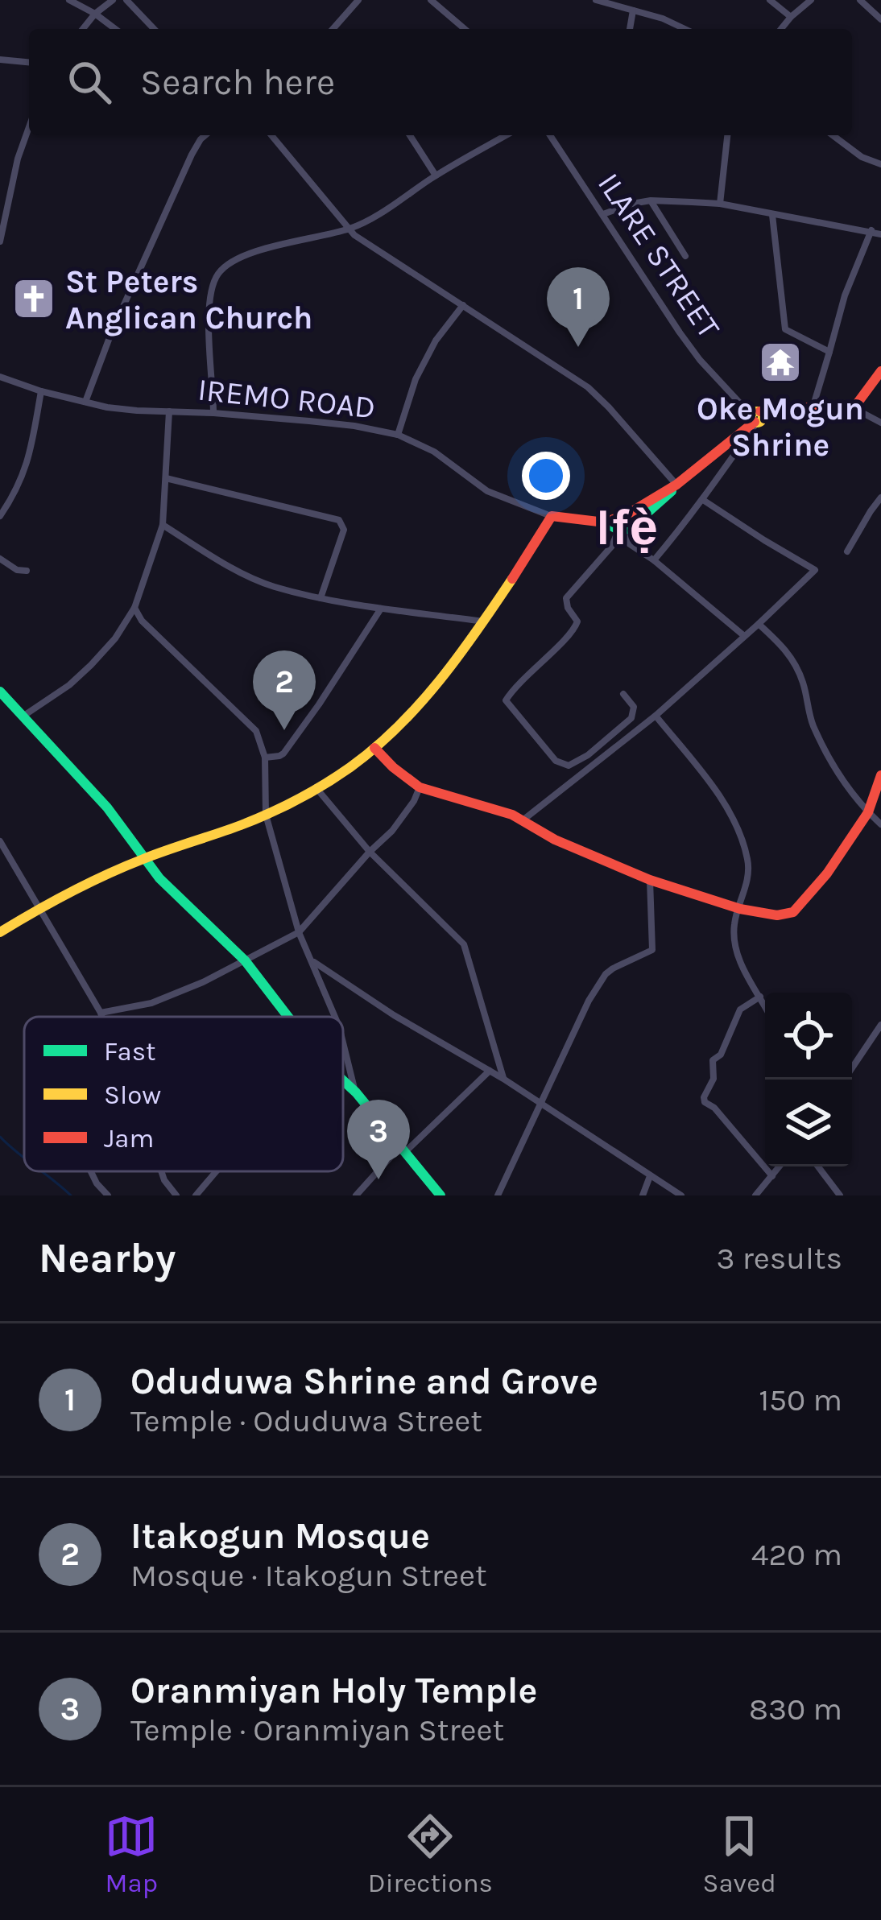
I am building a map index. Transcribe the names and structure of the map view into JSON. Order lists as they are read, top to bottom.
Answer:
{
  "streets": {
    "street": ["ILARE STREET", "IREMO ROAD"]
  },
  "districts": ["Ifẹ̀"],
  "places": {
    "church": ["St Peters Anglican Church"],
    "temple": ["Oke Mogun Shrine"]
  },
  "legend": ["Fast", "Slow", "Jam"],
  "page": {
    "search": "Search here",
    "pins": ["1", "2", "3"],
    "heading": ["Nearby", "3 results"],
    "list": [
      {
        "mark": "1",
        "name": "Oduduwa Shrine and Grove",
        "note": "Temple · Oduduwa Street",
        "value": "150 m"
      },
      {
        "mark": "2",
        "name": "Itakogun Mosque",
        "note": "Mosque · Itakogun Street",
        "value": "420 m"
      },
      {
        "mark": "3",
        "name": "Oranmiyan Holy Temple",
        "note": "Temple · Oranmiyan Street",
        "value": "830 m"
      }
    ],
    "nav": ["Map", "Directions", "Saved"]
  }
}
